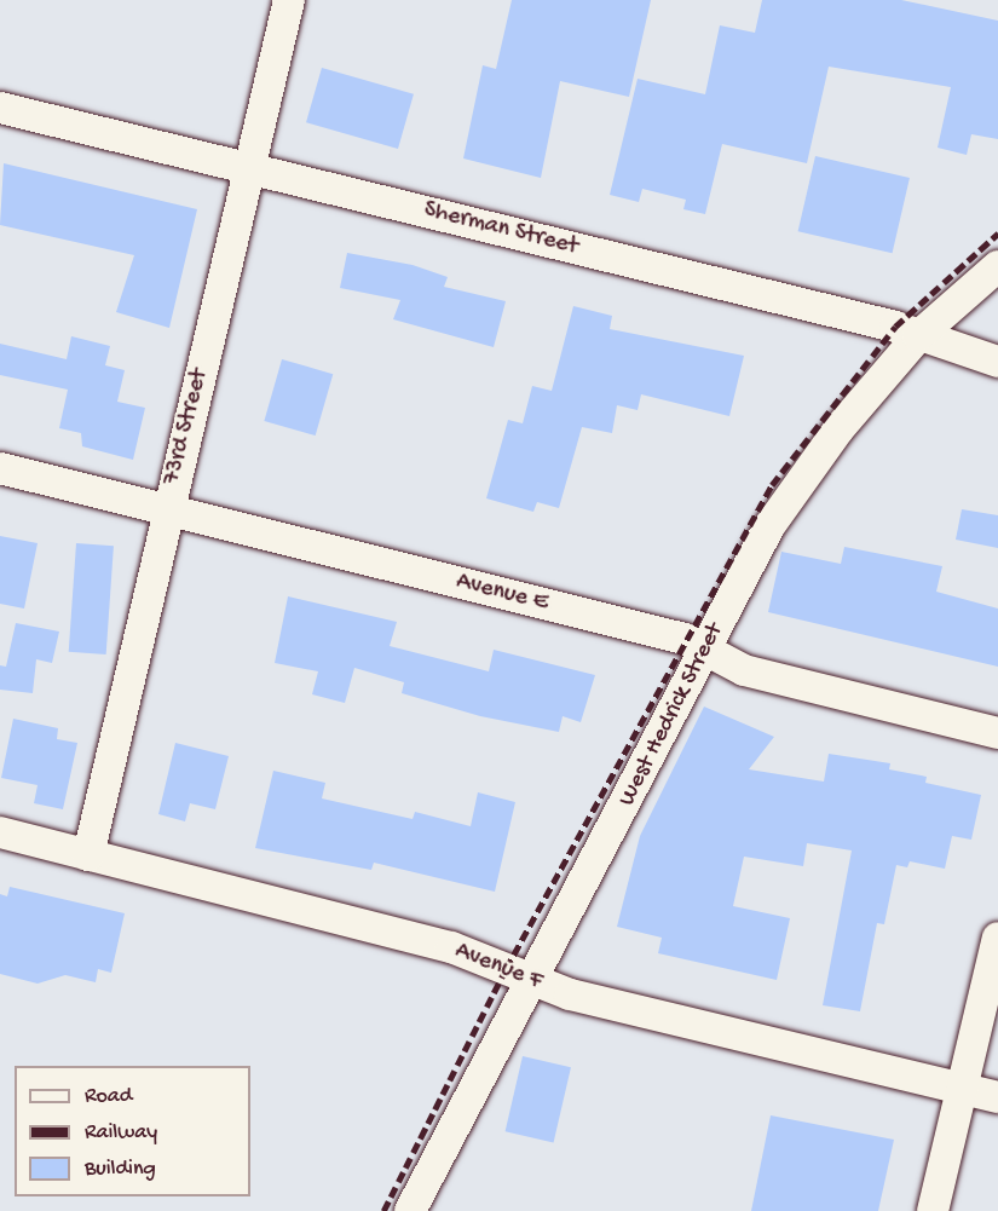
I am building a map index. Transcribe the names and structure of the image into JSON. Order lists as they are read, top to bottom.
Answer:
{
  "streets": {
    "street": [
      "Sherman Street",
      "73rd Street",
      "Avenue E",
      "West Hedrick Street",
      "Avenue F"
    ]
  },
  "crossings": [
    ["Sherman Street", "73rd Street"],
    ["Sherman Street", "West Hedrick Street"],
    ["73rd Street", "Avenue E"],
    ["73rd Street", "Avenue F"],
    ["Avenue E", "West Hedrick Street"],
    ["West Hedrick Street", "Avenue F"]
  ],
  "legend": ["Road", "Railway", "Building"]
}
